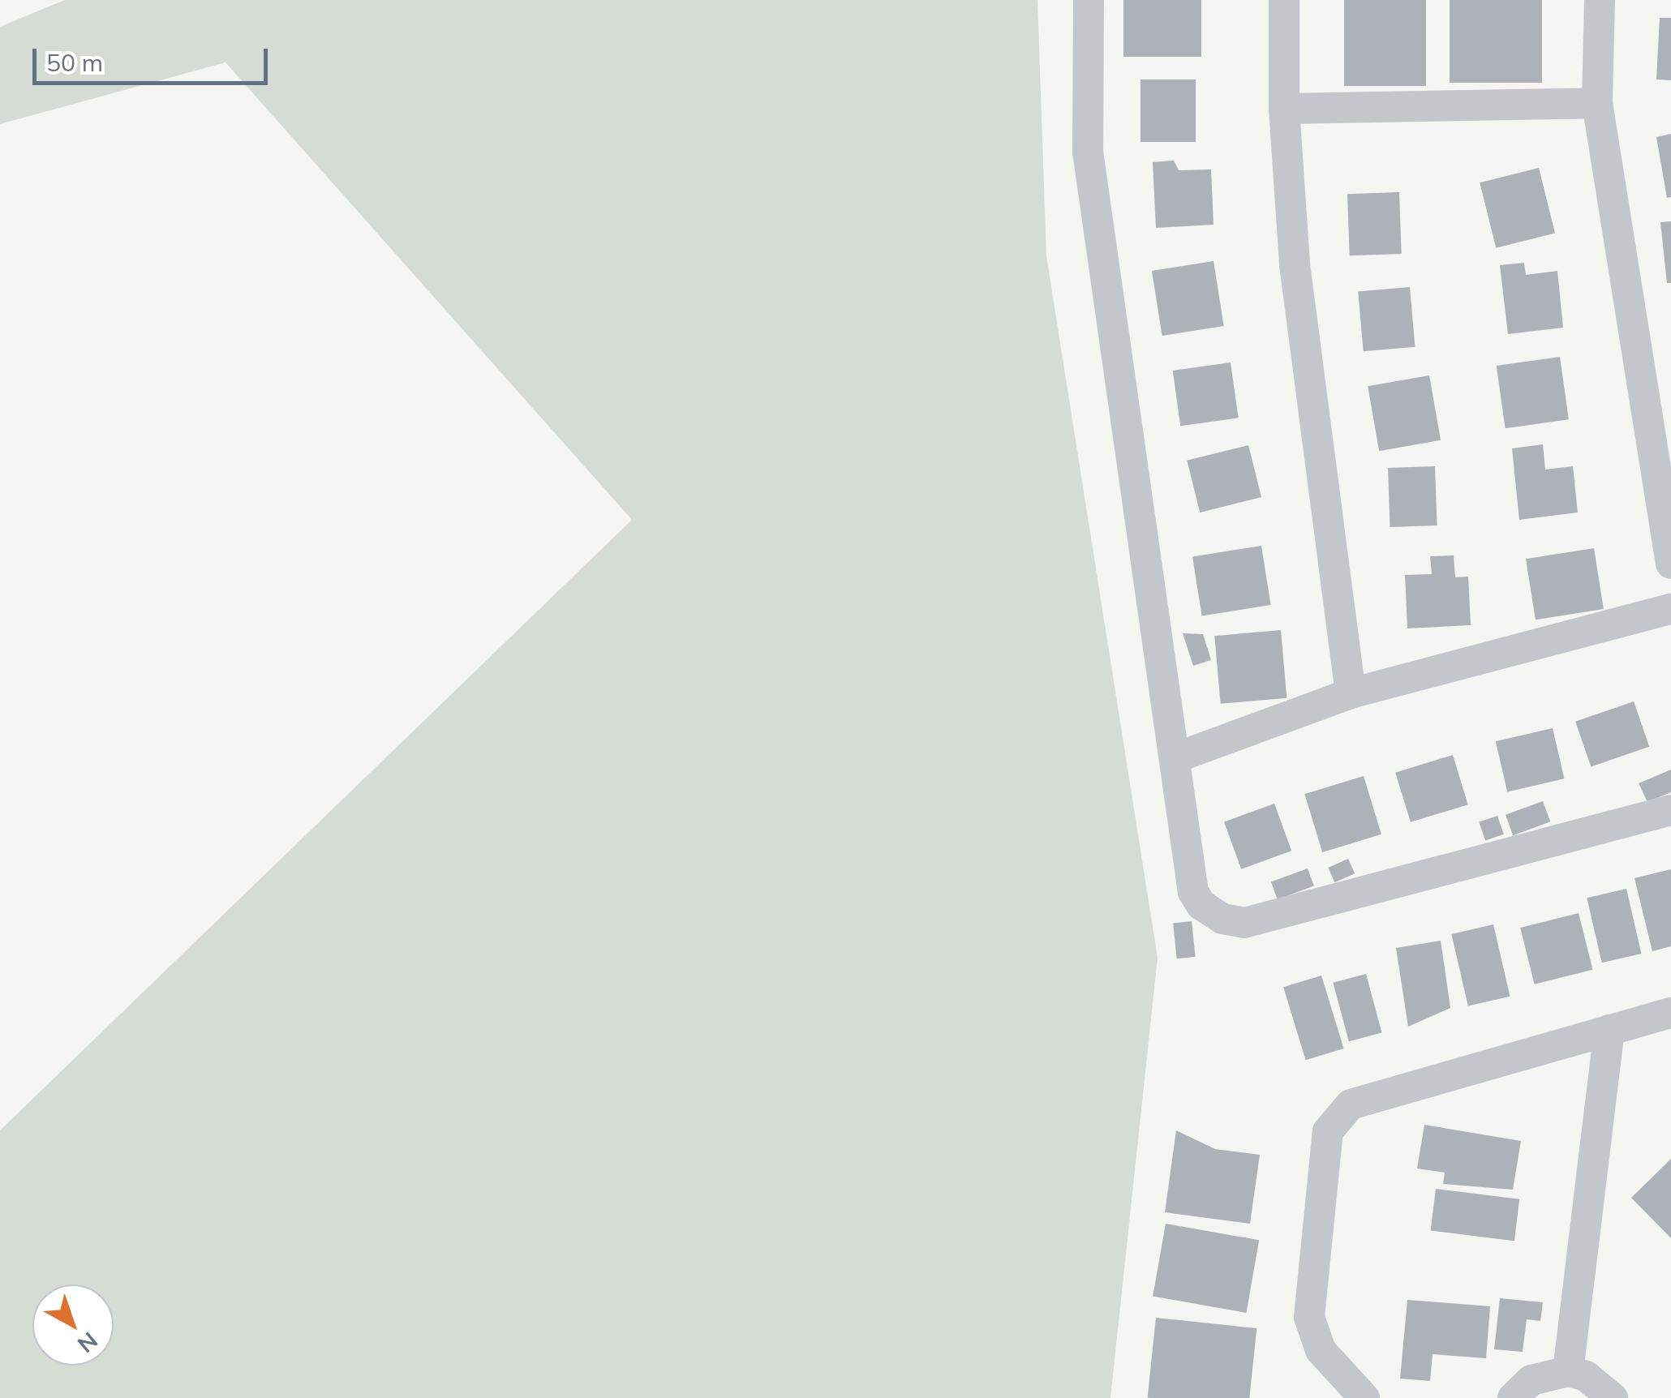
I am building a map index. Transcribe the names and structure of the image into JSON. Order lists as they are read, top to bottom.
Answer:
{
  "scale_bar": "50 m",
  "north": "bottom right"
}
